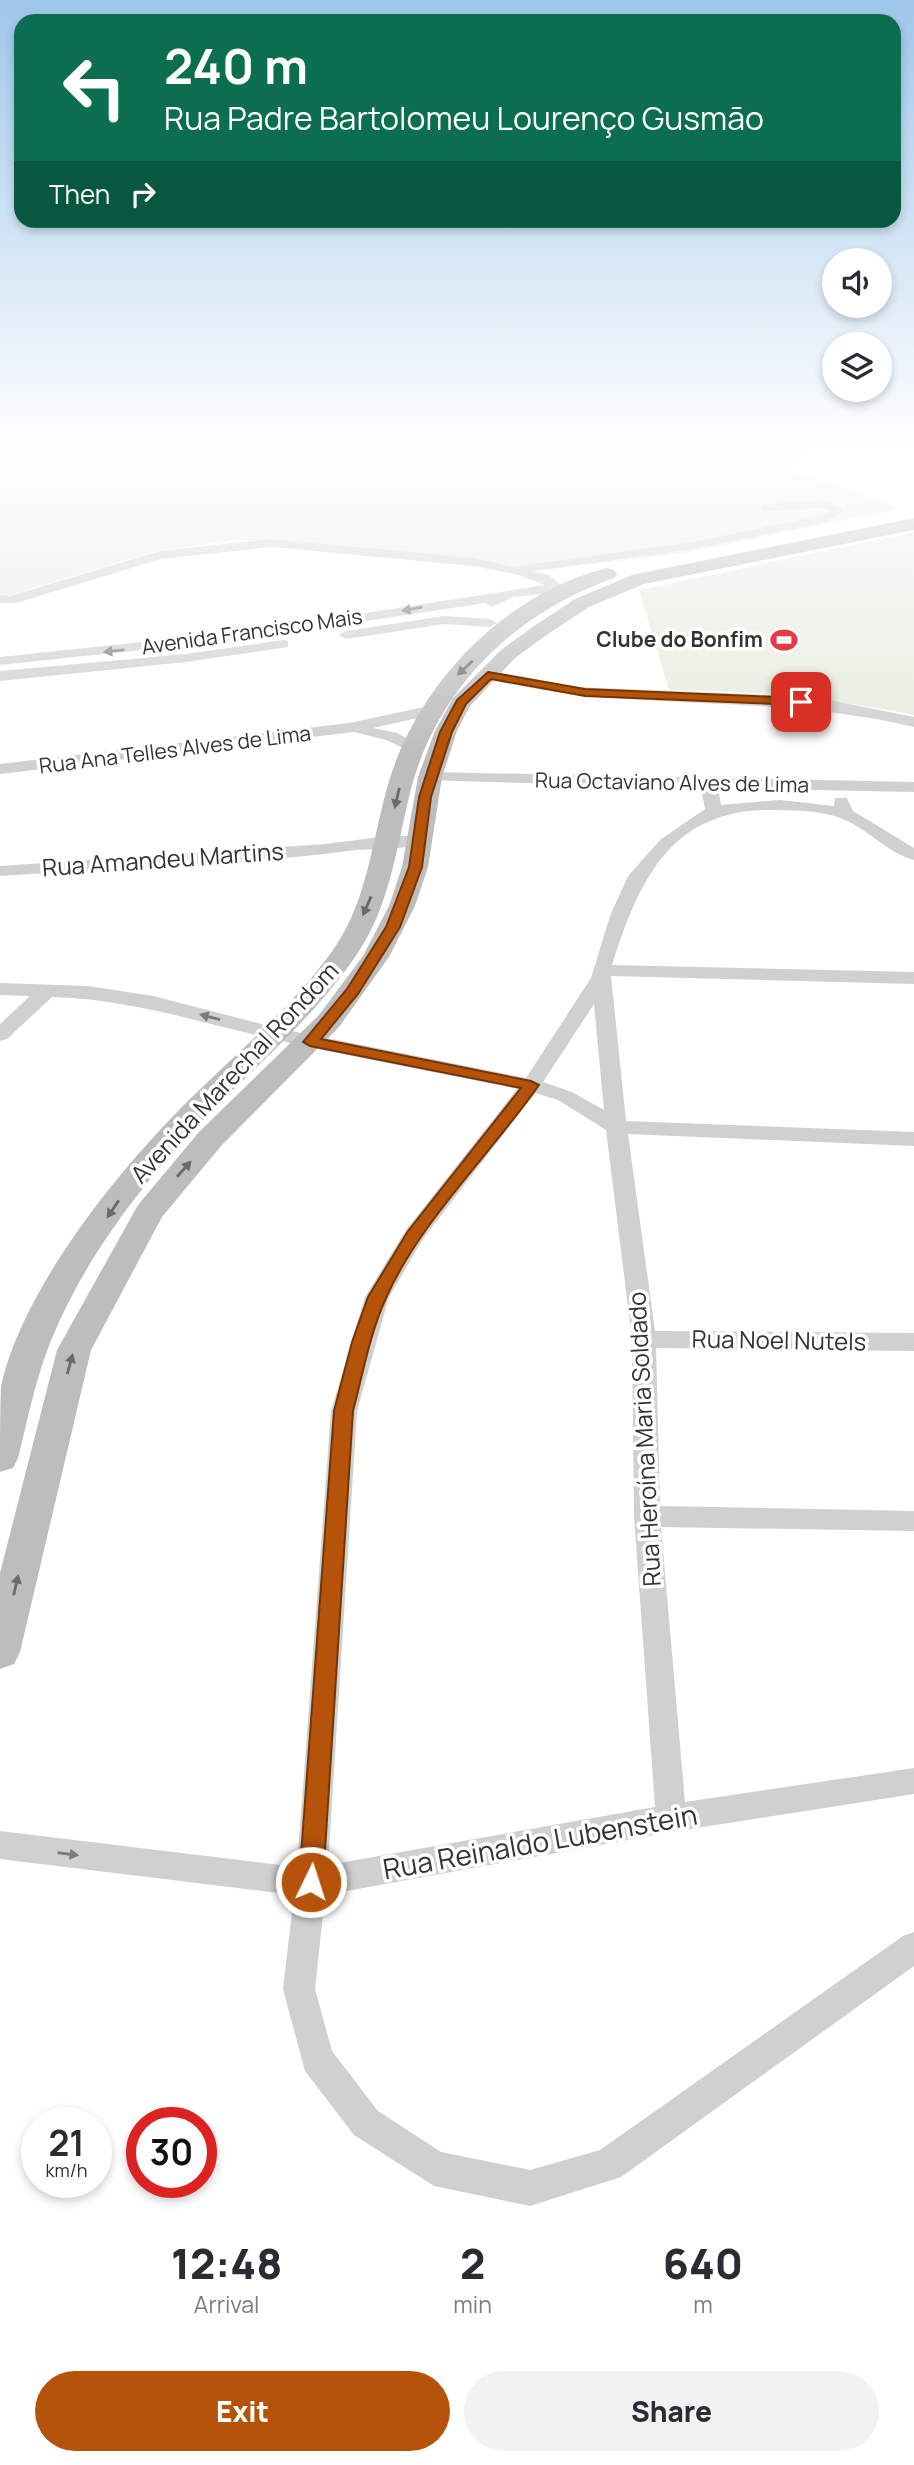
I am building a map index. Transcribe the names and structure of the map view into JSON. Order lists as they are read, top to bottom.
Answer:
{
  "streets": {
    "main road": ["Avenida Marechal Rondom"],
    "street": [
      "Avenida Francisco Mais",
      "Rua Ana Telles Alves de Lima",
      "Rua Octaviano Alves de Lima",
      "Rua Amandeu Martins",
      "Rua Noel Nutels",
      "Rua Heroína Maria Soldado",
      "Rua Reinaldo Lubenstein"
    ]
  },
  "crossings": [
    ["Avenida Francisco Mais", "Avenida Marechal Rondom"],
    ["Rua Ana Telles Alves de Lima", "Avenida Marechal Rondom"],
    ["Rua Amandeu Martins", "Avenida Marechal Rondom"],
    ["Rua Noel Nutels", "Rua Heroína Maria Soldado"],
    ["Rua Heroína Maria Soldado", "Rua Reinaldo Lubenstein"]
  ],
  "places": {
    "sports": ["Clube do Bonfim"]
  },
  "page": {
    "turn": ["240 m", "Rua Padre Bartolomeu Lourenço Gusmão"],
    "then": "Then",
    "speed": "21 km/h",
    "limit": "30",
    "eta": [
      "12:48",
      "Arrival",
      "2",
      "min",
      "640",
      "m"
    ],
    "buttons": ["Exit", "Share"]
  }
}
